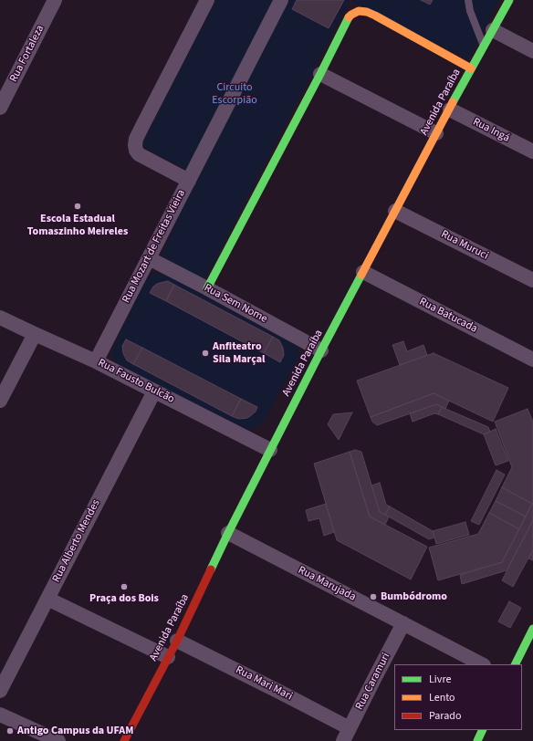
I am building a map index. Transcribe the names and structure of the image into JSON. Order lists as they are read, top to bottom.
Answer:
{
  "streets": {
    "street": [
      "Rua Fortaleza",
      "Avenida Paraíba",
      "Rua Ingá",
      "Rua Muruci",
      "Rua Mozart de Freitas Vieira",
      "Rua Sem Nome",
      "Rua Batucada",
      "Rua Fausto Bulcão",
      "Rua Alberto Mendes",
      "Rua Marujada",
      "Rua Caramuri",
      "Rua Mari Mari"
    ]
  },
  "crossings": [
    ["Avenida Paraíba", "Rua Ingá"],
    ["Avenida Paraíba", "Rua Muruci"],
    ["Avenida Paraíba", "Rua Sem Nome"],
    ["Avenida Paraíba", "Rua Batucada"],
    ["Avenida Paraíba", "Rua Fausto Bulcão"],
    ["Avenida Paraíba", "Rua Marujada"],
    ["Avenida Paraíba", "Rua Mari Mari"],
    ["Rua Mozart de Freitas Vieira", "Rua Sem Nome"],
    ["Rua Mozart de Freitas Vieira", "Rua Fausto Bulcão"],
    ["Rua Fausto Bulcão", "Rua Alberto Mendes"],
    ["Rua Marujada", "Rua Caramuri"],
    ["Rua Caramuri", "Rua Mari Mari"]
  ],
  "parks": ["Circuito Escorpião"],
  "places": [
    "Escola Estadual Tomaszinho Meireles",
    "Anfiteatro Sila Marçal",
    "Praça dos Bois",
    "Bumbódromo",
    "Antigo Campus da UFAM"
  ],
  "legend": ["Livre", "Lento", "Parado"]
}
